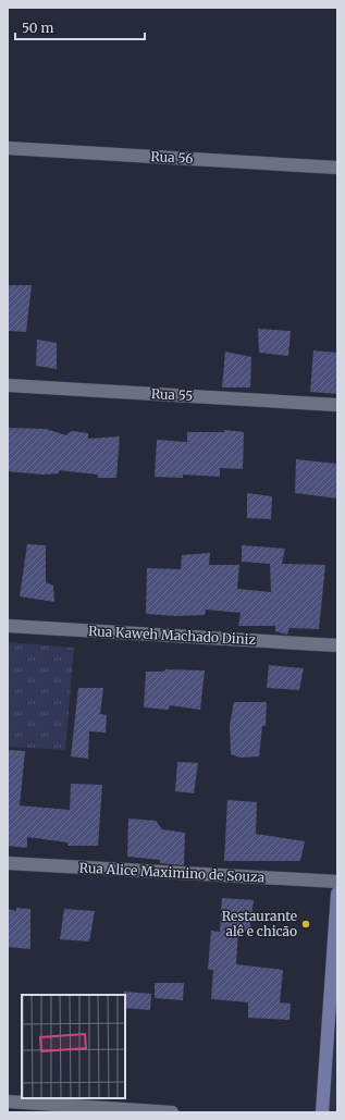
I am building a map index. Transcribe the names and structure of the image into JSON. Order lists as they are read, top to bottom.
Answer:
{
  "streets": {
    "street": [
      "Rua 56",
      "Rua 55",
      "Rua Kaweh Machado Diniz",
      "Rua Alice Maximino de Souza"
    ]
  },
  "places": ["Restaurante alê e chicão"],
  "scale_bar": "50 m"
}
